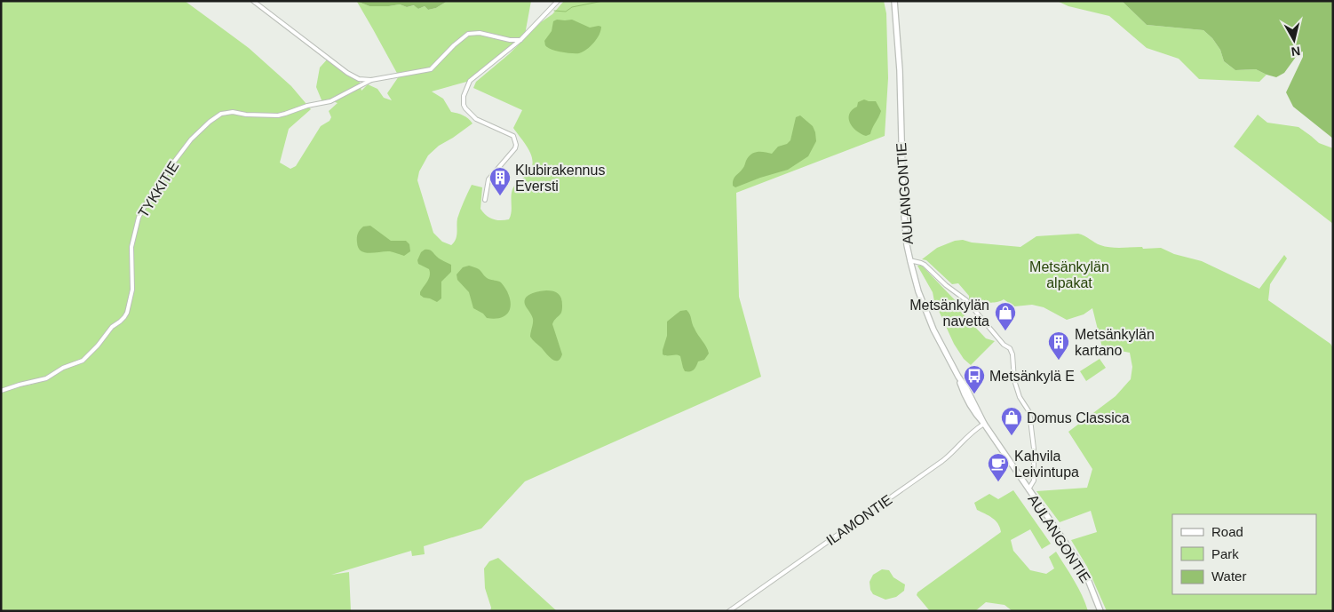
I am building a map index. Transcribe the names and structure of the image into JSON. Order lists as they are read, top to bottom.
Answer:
{
  "streets": {
    "street": ["TYKKITIE", "AULANGONTIE", "ILAMONTIE"]
  },
  "crossings": [
    ["AULANGONTIE", "ILAMONTIE"]
  ],
  "parks": ["Metsänkylän alpakat"],
  "places": {
    "building": ["Klubirakennus Eversti", "Metsänkylän kartano"],
    "shop": ["Metsänkylän navetta", "Domus Classica"],
    "bus stop": ["Metsänkylä E"],
    "cafe": ["Kahvila Leivintupa"]
  },
  "legend": ["Road", "Park", "Water"],
  "north": "bottom"
}
